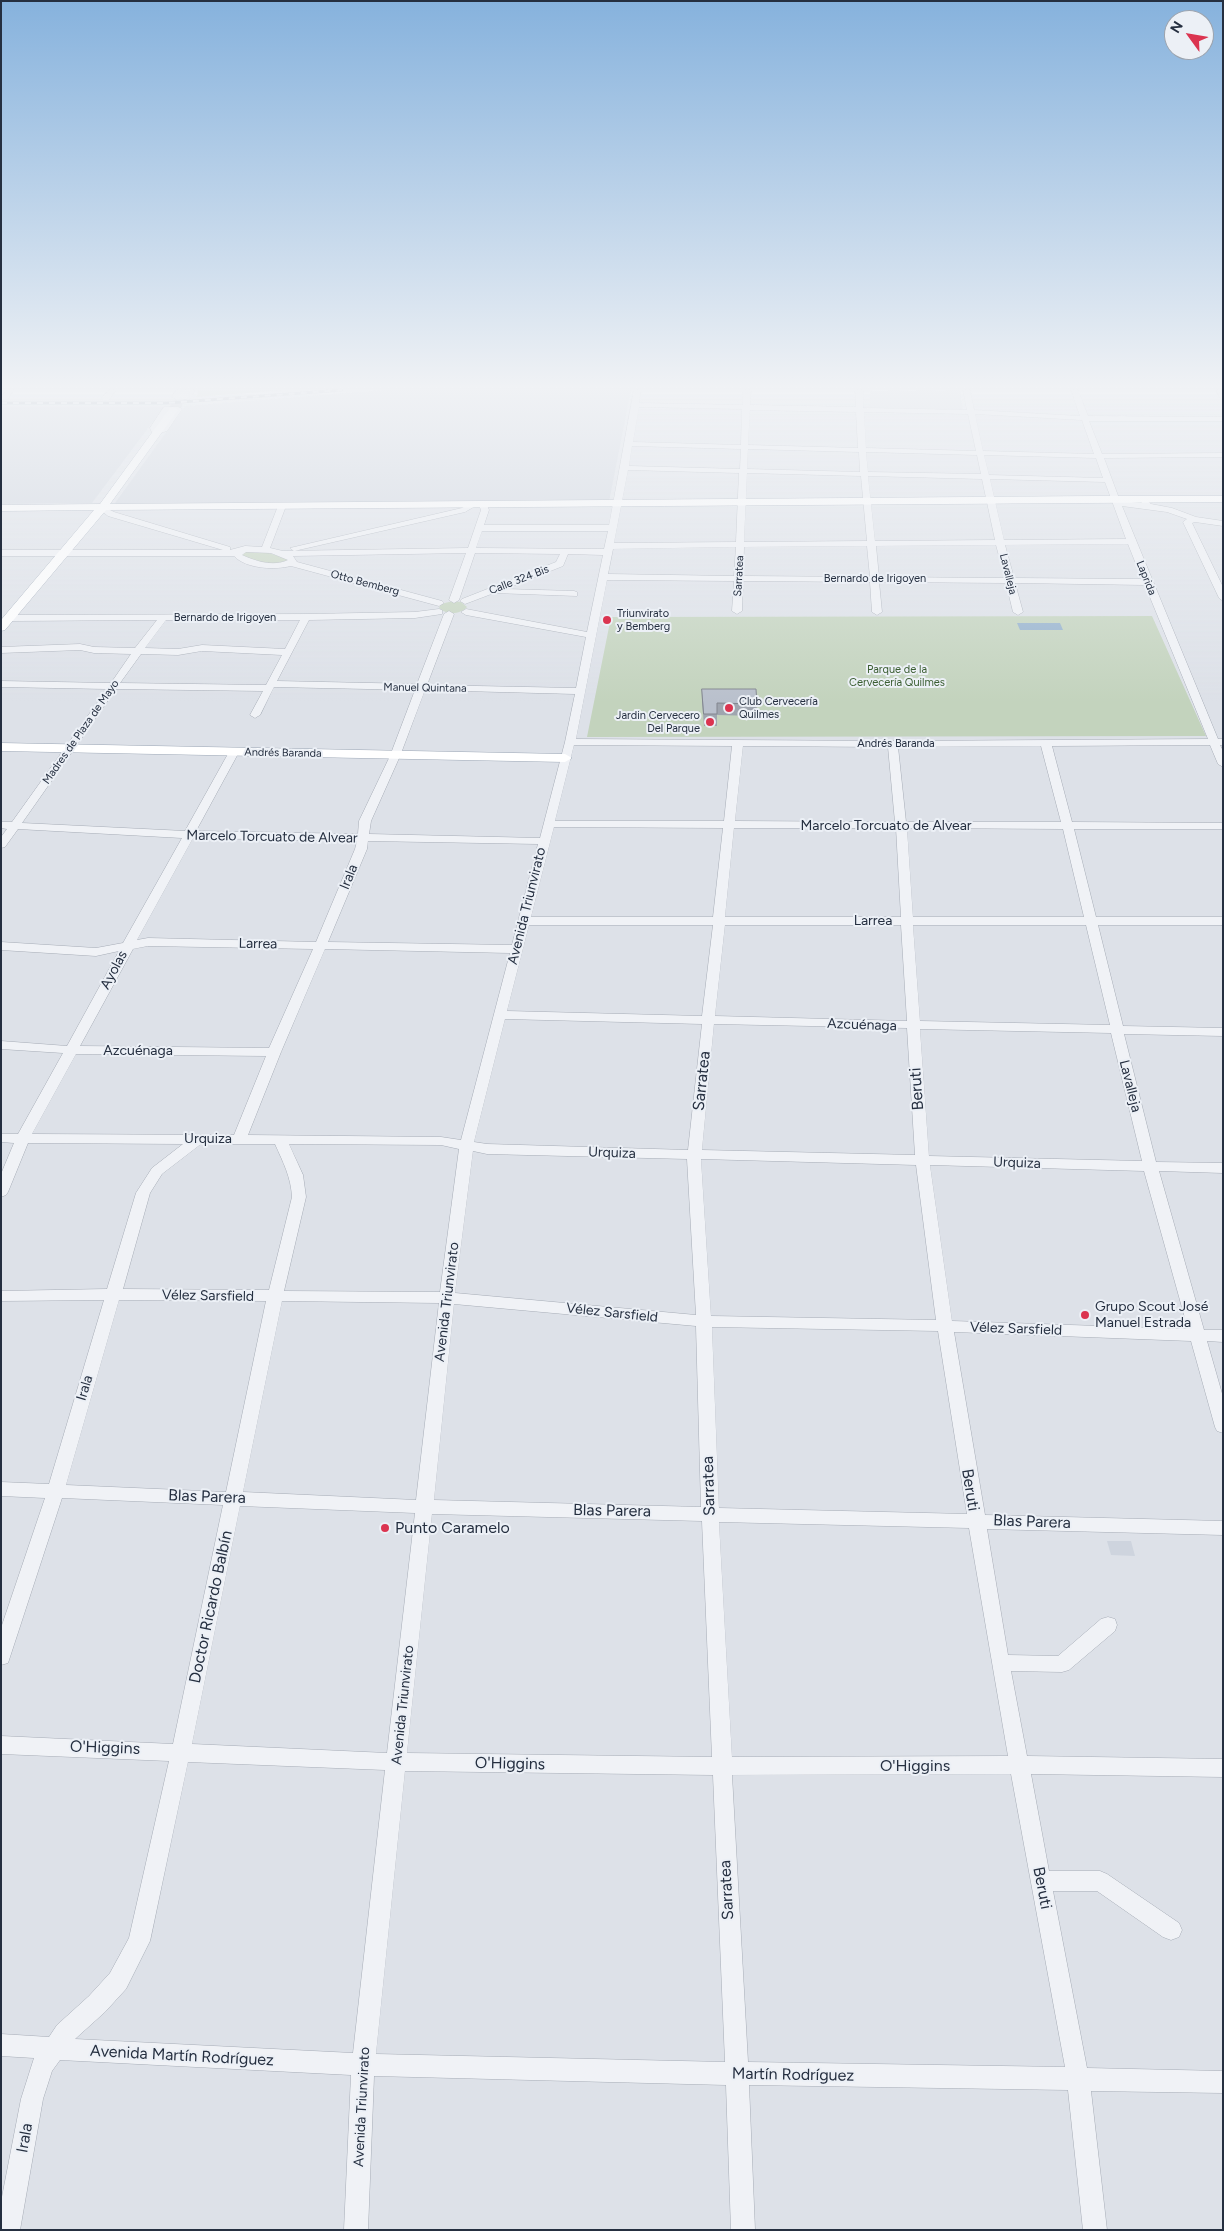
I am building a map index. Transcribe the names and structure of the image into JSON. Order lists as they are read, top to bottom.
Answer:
{
  "streets": {
    "main road": ["Andrés Baranda"],
    "street": [
      "Lavalleja",
      "Sarratea",
      "Laprida",
      "Bernardo de Irigoyen",
      "Calle 324 Bis",
      "Otto Bemberg",
      "Manuel Quintana",
      "Madres de Plaza de Mayo",
      "Marcelo Torcuato de Alvear",
      "Irala",
      "Avenida Triunvirato",
      "Larrea",
      "Ayolas",
      "Azcuénaga",
      "Beruti",
      "Urquiza",
      "Vélez Sarsfield",
      "Blas Parera",
      "Doctor Ricardo Balbín",
      "O'Higgins",
      "Avenida Martín Rodríguez",
      "Martín Rodríguez"
    ]
  },
  "crossings": [
    ["Lavalleja", "Bernardo de Irigoyen"],
    ["Lavalleja", "Andrés Baranda"],
    ["Lavalleja", "Marcelo Torcuato de Alvear"],
    ["Lavalleja", "Larrea"],
    ["Lavalleja", "Azcuénaga"],
    ["Lavalleja", "Urquiza"],
    ["Lavalleja", "Vélez Sarsfield"],
    ["Sarratea", "Bernardo de Irigoyen"],
    ["Sarratea", "Andrés Baranda"],
    ["Sarratea", "Marcelo Torcuato de Alvear"],
    ["Sarratea", "Larrea"],
    ["Sarratea", "Azcuénaga"],
    ["Sarratea", "Urquiza"],
    ["Sarratea", "Vélez Sarsfield"],
    ["Sarratea", "Blas Parera"],
    ["Sarratea", "O'Higgins"],
    ["Sarratea", "Martín Rodríguez"],
    ["Laprida", "Bernardo de Irigoyen"],
    ["Laprida", "Andrés Baranda"],
    ["Bernardo de Irigoyen", "Otto Bemberg"],
    ["Bernardo de Irigoyen", "Madres de Plaza de Mayo"],
    ["Bernardo de Irigoyen", "Irala"],
    ["Bernardo de Irigoyen", "Avenida Triunvirato"],
    ["Otto Bemberg", "Irala"],
    ["Manuel Quintana", "Madres de Plaza de Mayo"],
    ["Manuel Quintana", "Irala"],
    ["Manuel Quintana", "Avenida Triunvirato"],
    ["Madres de Plaza de Mayo", "Andrés Baranda"],
    ["Madres de Plaza de Mayo", "Marcelo Torcuato de Alvear"],
    ["Andrés Baranda", "Irala"],
    ["Andrés Baranda", "Avenida Triunvirato"],
    ["Andrés Baranda", "Ayolas"],
    ["Andrés Baranda", "Beruti"],
    ["Marcelo Torcuato de Alvear", "Irala"],
    ["Marcelo Torcuato de Alvear", "Avenida Triunvirato"],
    ["Marcelo Torcuato de Alvear", "Ayolas"],
    ["Marcelo Torcuato de Alvear", "Beruti"],
    ["Irala", "Larrea"],
    ["Irala", "Azcuénaga"],
    ["Irala", "Urquiza"],
    ["Irala", "Vélez Sarsfield"],
    ["Irala", "Blas Parera"],
    ["Irala", "Doctor Ricardo Balbín"],
    ["Irala", "Avenida Martín Rodríguez"],
    ["Avenida Triunvirato", "Larrea"],
    ["Avenida Triunvirato", "Azcuénaga"],
    ["Avenida Triunvirato", "Urquiza"],
    ["Avenida Triunvirato", "Vélez Sarsfield"],
    ["Avenida Triunvirato", "Blas Parera"],
    ["Avenida Triunvirato", "O'Higgins"],
    ["Avenida Triunvirato", "Avenida Martín Rodríguez"],
    ["Avenida Triunvirato", "Martín Rodríguez"],
    ["Larrea", "Ayolas"],
    ["Larrea", "Beruti"],
    ["Ayolas", "Azcuénaga"],
    ["Ayolas", "Urquiza"],
    ["Azcuénaga", "Beruti"],
    ["Beruti", "Urquiza"],
    ["Beruti", "Vélez Sarsfield"],
    ["Beruti", "Blas Parera"],
    ["Beruti", "O'Higgins"],
    ["Beruti", "Martín Rodríguez"],
    ["Urquiza", "Doctor Ricardo Balbín"],
    ["Vélez Sarsfield", "Doctor Ricardo Balbín"],
    ["Blas Parera", "Doctor Ricardo Balbín"],
    ["Doctor Ricardo Balbín", "O'Higgins"],
    ["Doctor Ricardo Balbín", "Avenida Martín Rodríguez"],
    ["Avenida Martín Rodríguez", "Martín Rodríguez"]
  ],
  "parks": ["Parque de la Cervecería Quilmes"],
  "places": [
    "Triunvirato y Bemberg",
    "Club Cervecería Quilmes",
    "Jardin Cervecero Del Parque",
    "Grupo Scout José Manuel Estrada",
    "Punto Caramelo"
  ],
  "north": "top left"
}
